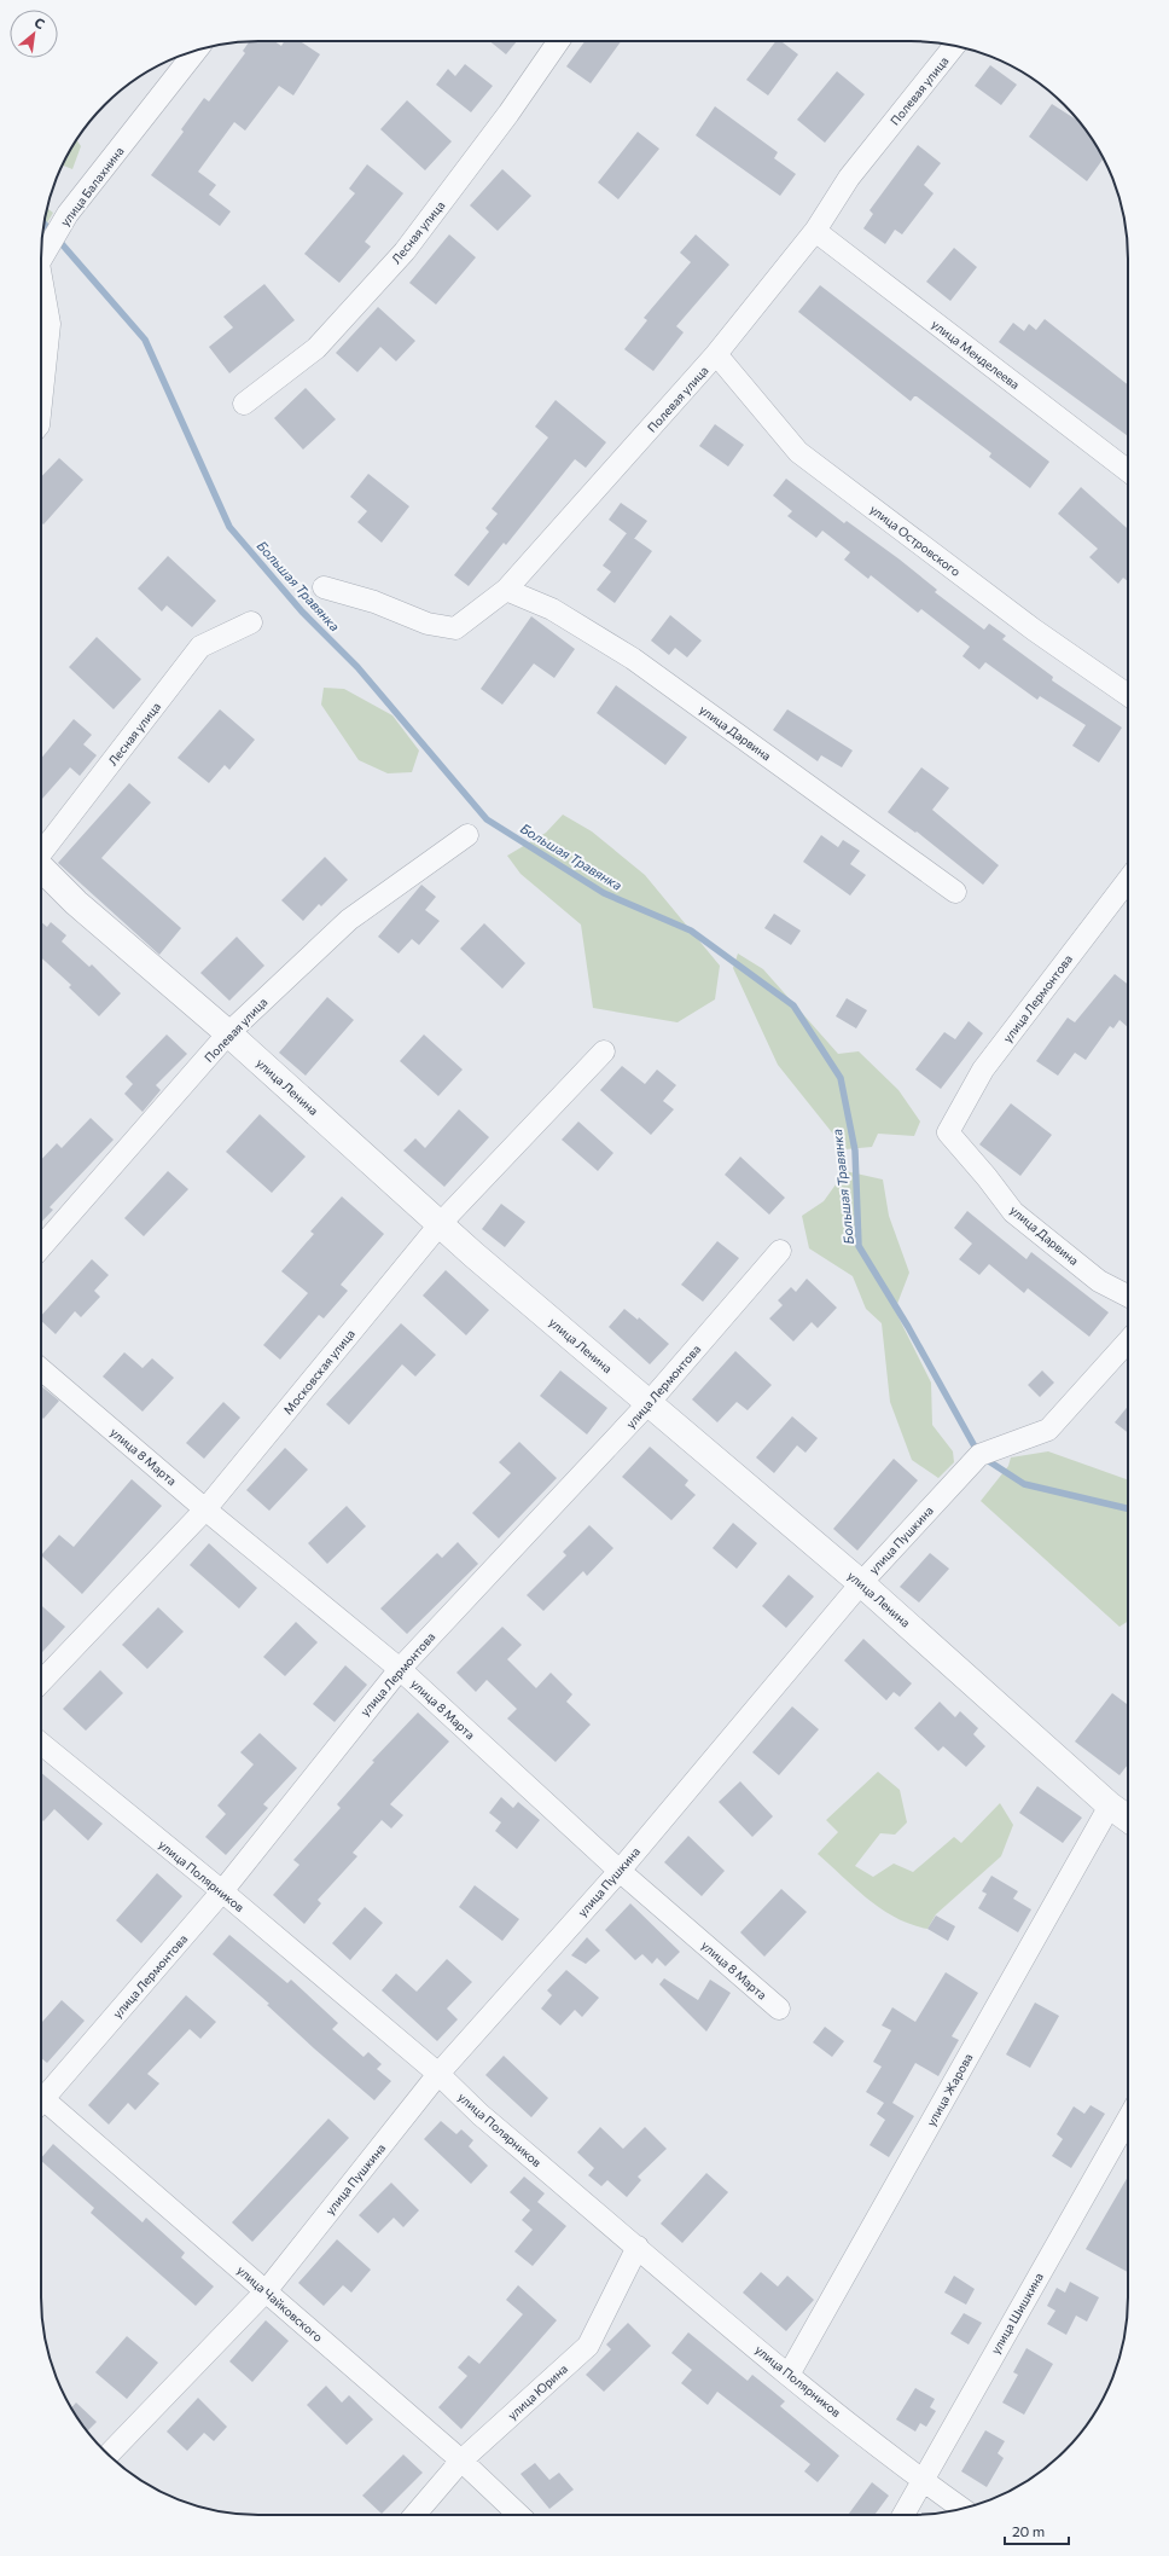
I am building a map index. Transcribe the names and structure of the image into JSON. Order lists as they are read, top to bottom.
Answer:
{
  "streets": {
    "street": [
      "Полевая улица",
      "улица Балахнина",
      "Лесная улица",
      "улица Менделеева",
      "улица Островского",
      "улица Дарвина",
      "улица Лермонтова",
      "улица Ленина",
      "Московская улица",
      "улица 8 Марта",
      "улица Пушкина",
      "улица Полярников",
      "улица Жарова",
      "улица Чайковского",
      "улица Шишкина",
      "улица Юрина"
    ]
  },
  "crossings": [
    ["Полевая улица", "улица Менделеева"],
    ["Полевая улица", "улица Островского"],
    ["Полевая улица", "улица Дарвина"],
    ["Полевая улица", "улица Ленина"],
    ["улица Дарвина", "улица Лермонтова"],
    ["улица Лермонтова", "улица Ленина"],
    ["улица Лермонтова", "улица 8 Марта"],
    ["улица Лермонтова", "улица Полярников"],
    ["улица Ленина", "Московская улица"],
    ["улица Ленина", "улица Пушкина"],
    ["улица Ленина", "улица Жарова"],
    ["Московская улица", "улица 8 Марта"],
    ["улица 8 Марта", "улица Пушкина"],
    ["улица Пушкина", "улица Полярников"],
    ["улица Пушкина", "улица Чайковского"],
    ["улица Полярников", "улица Жарова"],
    ["улица Полярников", "улица Шишкина"],
    ["улица Полярников", "улица Юрина"],
    ["улица Чайковского", "улица Юрина"]
  ],
  "water": ["Большая Травянка"],
  "scale_bar": "20 m",
  "north": "top right"
}
